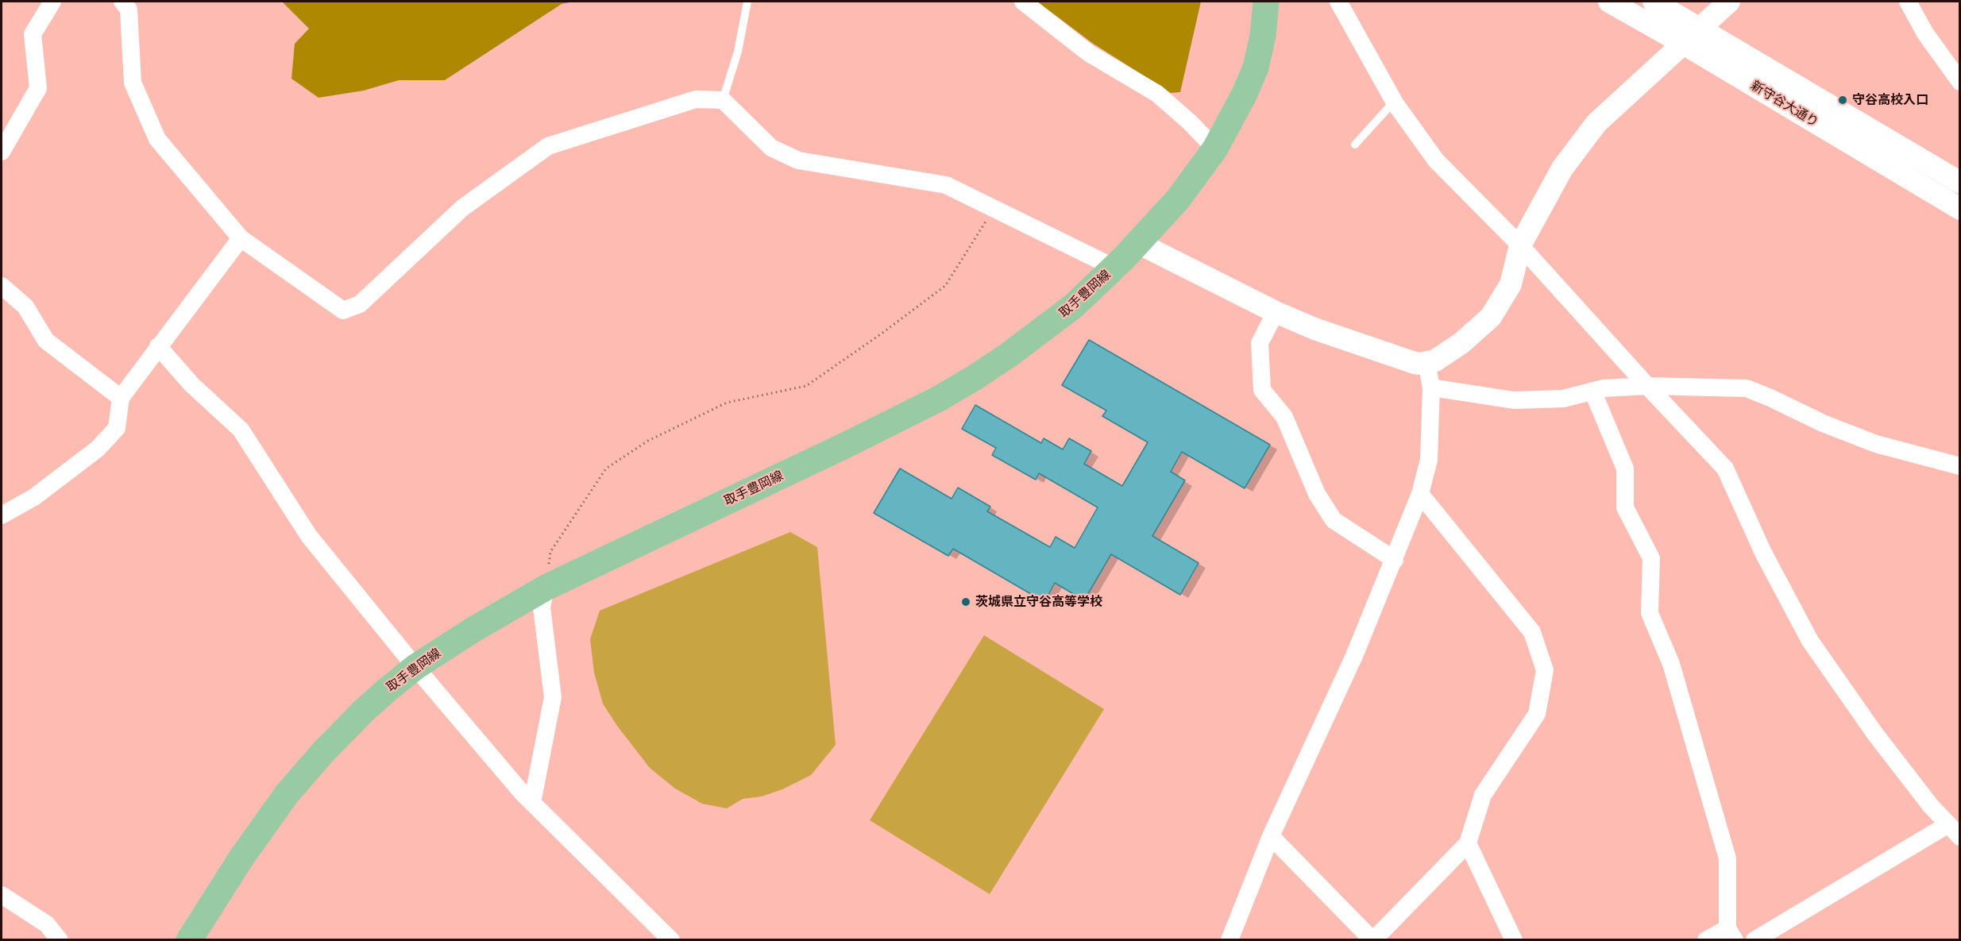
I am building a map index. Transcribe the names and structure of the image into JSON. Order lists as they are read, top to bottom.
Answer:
{
  "streets": {
    "main road": ["取手豊岡線"],
    "street": ["新守谷大通り"]
  },
  "places": ["守谷高校入口", "茨城県立守谷高等学校"]
}
